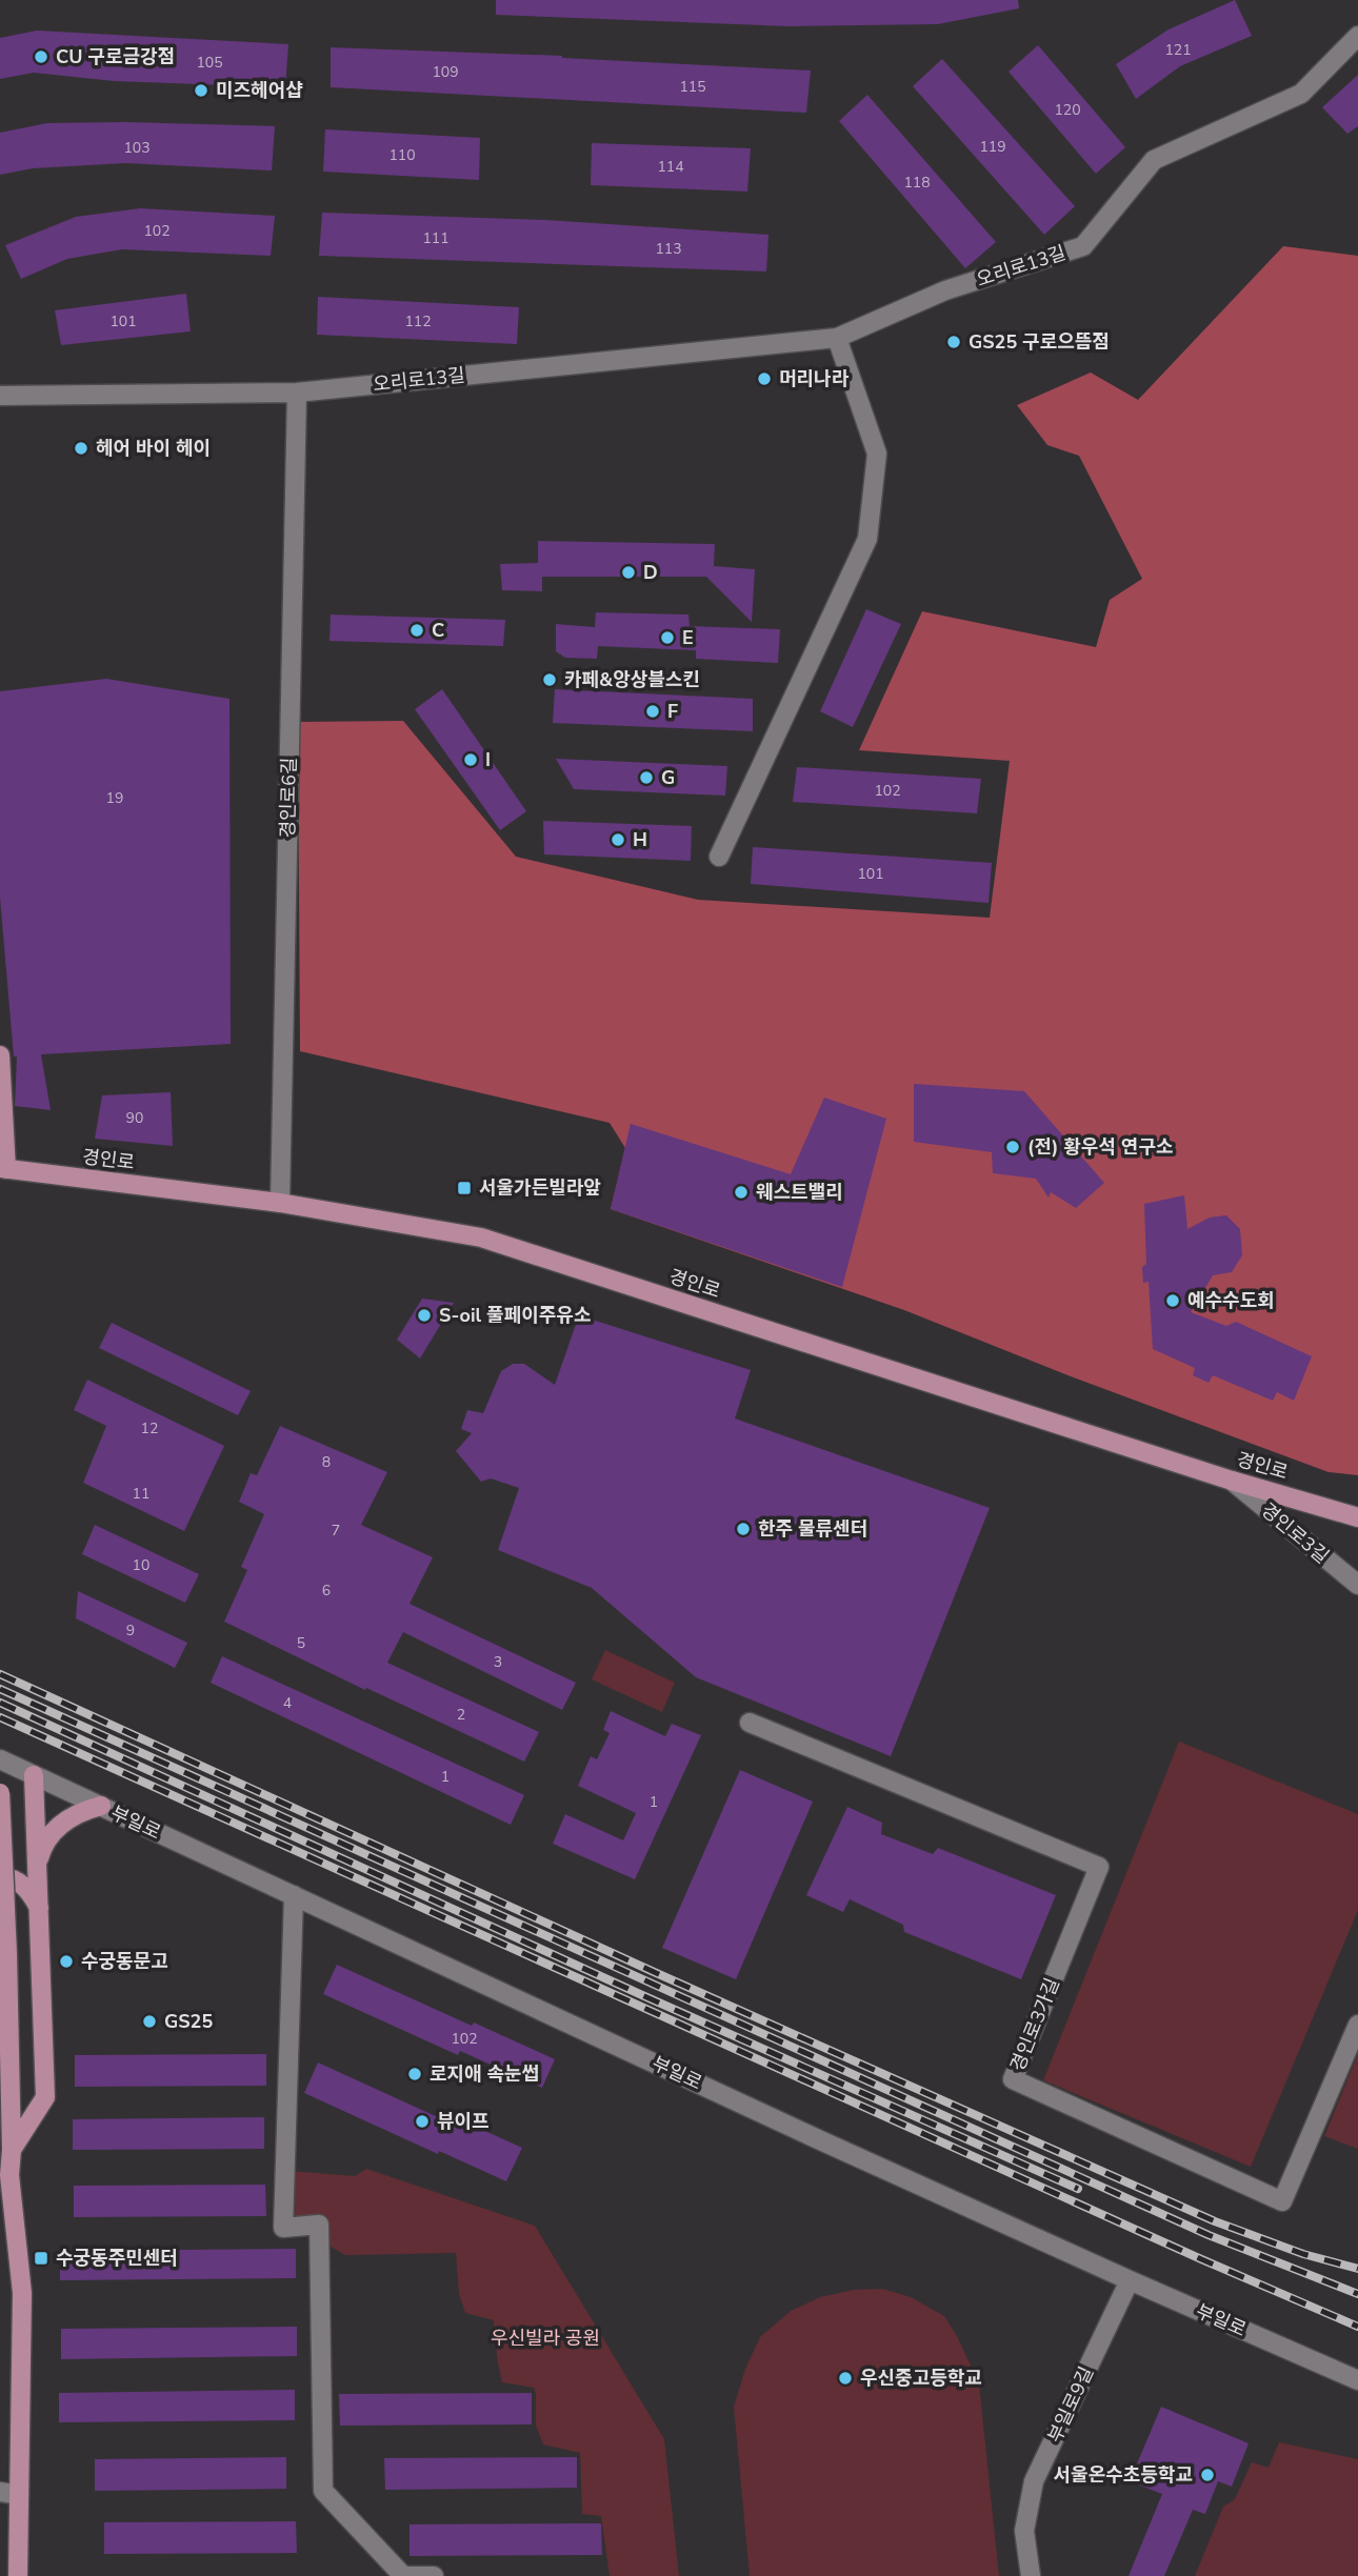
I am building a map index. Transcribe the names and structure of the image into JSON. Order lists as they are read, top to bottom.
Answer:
{
  "streets": {
    "main road": ["경인로"],
    "street": [
      "오리로13길",
      "경인로6길",
      "경인로3길",
      "부일로",
      "경인로3가길",
      "부일로9길"
    ]
  },
  "crossings": [
    ["오리로13길", "경인로6길"],
    ["경인로6길", "경인로"],
    ["경인로", "경인로3길"],
    ["부일로", "부일로9길"]
  ],
  "parks": ["우신빌라 공원"],
  "places": {
    "other": [
      "CU 구로금강점",
      "미즈헤어샵",
      "GS25 구로으뜸점",
      "머리나라",
      "헤어 바이 헤이",
      "D",
      "C",
      "E",
      "카페&앙상블스킨",
      "F",
      "I",
      "G",
      "H",
      "(전) 황우석 연구소",
      "웨스트밸리",
      "예수수도회",
      "S-oil 풀페이주유소",
      "한주 물류센터",
      "수궁동문고",
      "GS25",
      "로지애 속눈썹",
      "뷰이프",
      "우신중고등학교",
      "서울온수초등학교"
    ],
    "transit": ["서울가든빌라앞", "수궁동주민센터"]
  },
  "house_numbers": [
    "121",
    "105",
    "109",
    "115",
    "120",
    "119",
    "103",
    "110",
    "114",
    "118",
    "102",
    "111",
    "113",
    "101",
    "112",
    "102",
    "19",
    "101",
    "90",
    "12",
    "8",
    "11",
    "7",
    "10",
    "6",
    "9",
    "5",
    "3",
    "4",
    "2",
    "1",
    "1",
    "102"
  ]
}
